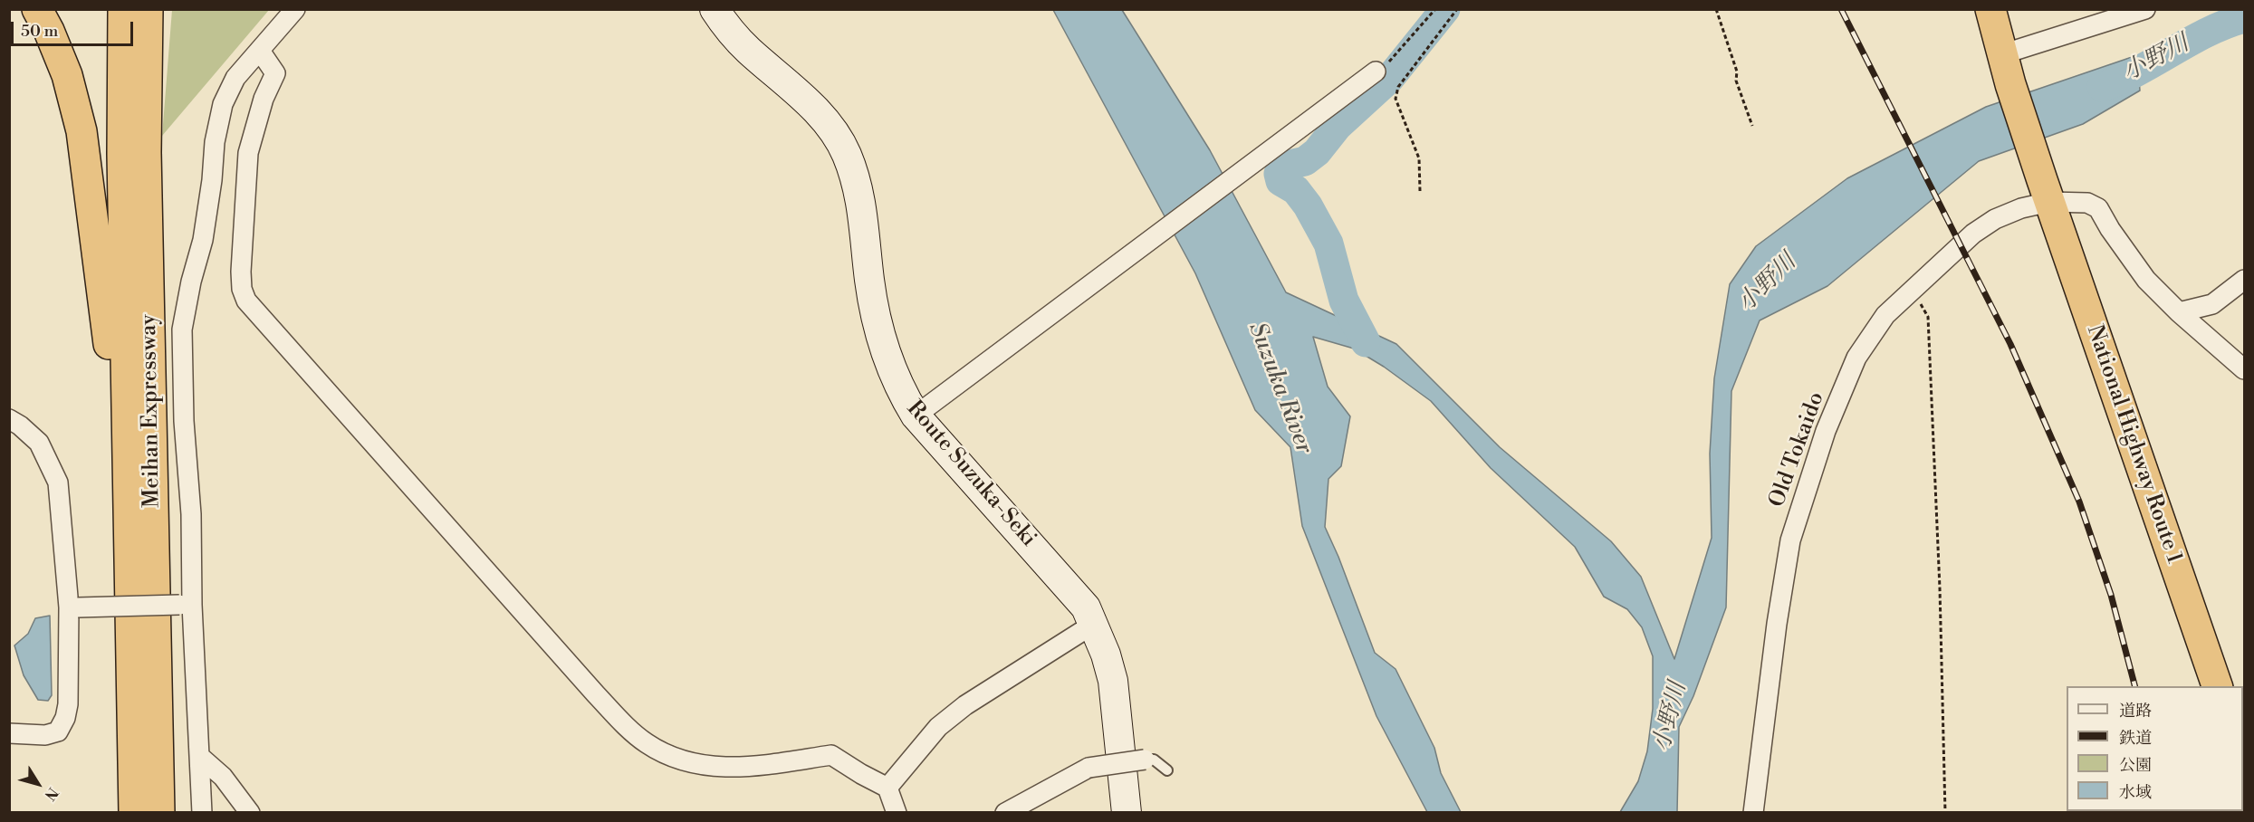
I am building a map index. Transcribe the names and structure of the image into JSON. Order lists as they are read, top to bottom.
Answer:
{
  "streets": {
    "highway": ["Meihan Expressway", "National Highway Route 1"],
    "main road": ["Route Suzuka-Seki"],
    "street": ["Old Tokaido"]
  },
  "crossings": [
    ["National Highway Route 1", "Old Tokaido"]
  ],
  "water": ["小野川", "Suzuka River"],
  "legend": [
    "道路",
    "鉄道",
    "公園",
    "水域"
  ],
  "scale_bar": "50 m",
  "north": "bottom right"
}
